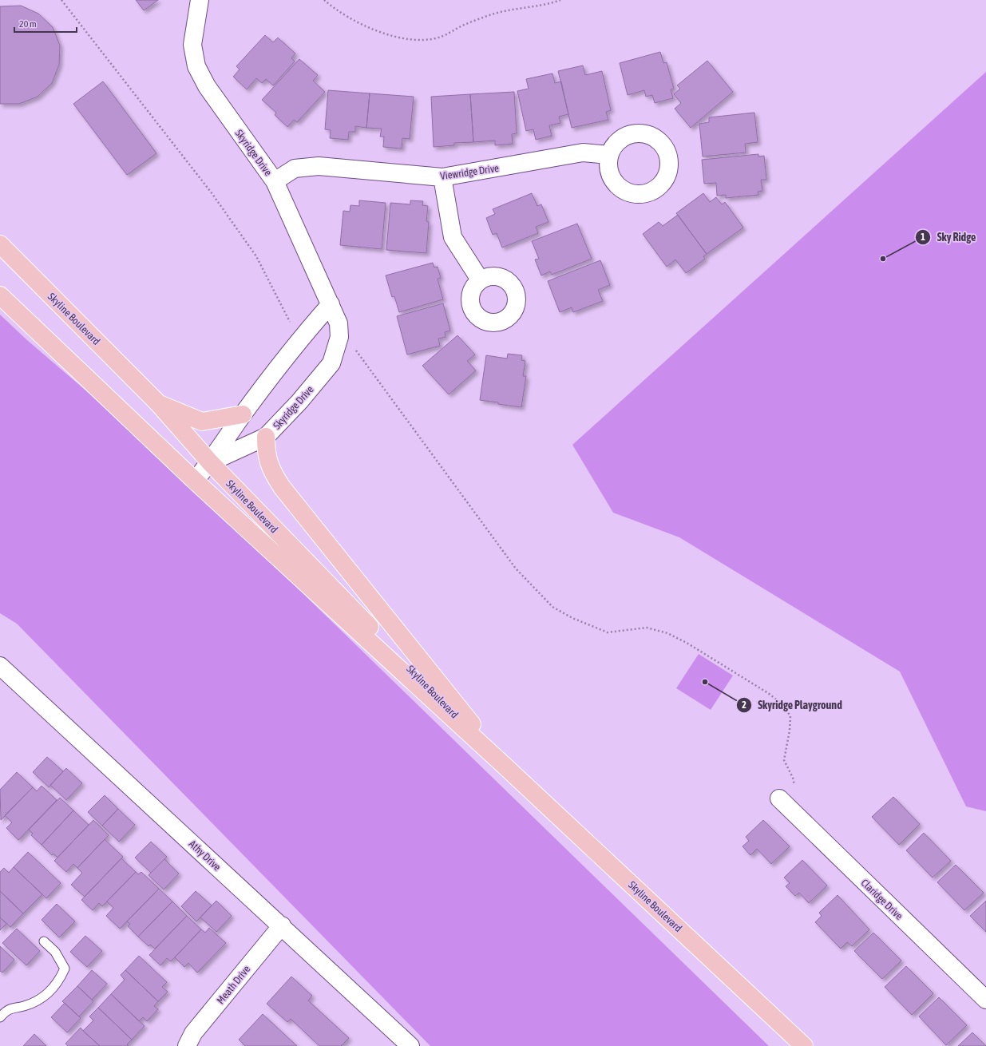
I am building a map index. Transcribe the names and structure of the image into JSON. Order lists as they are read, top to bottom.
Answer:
{
  "streets": {
    "main road": ["Skyline Boulevard"],
    "street": [
      "Skyridge Drive",
      "Viewridge Drive",
      "Athy Drive",
      "Claridge Drive",
      "Meath Drive"
    ]
  },
  "crossings": [
    ["Skyridge Drive", "Viewridge Drive"],
    ["Skyridge Drive", "Skyline Boulevard"],
    ["Athy Drive", "Meath Drive"]
  ],
  "places": ["Sky Ridge", "Skyridge Playground"],
  "scale_bar": "20 m"
}
